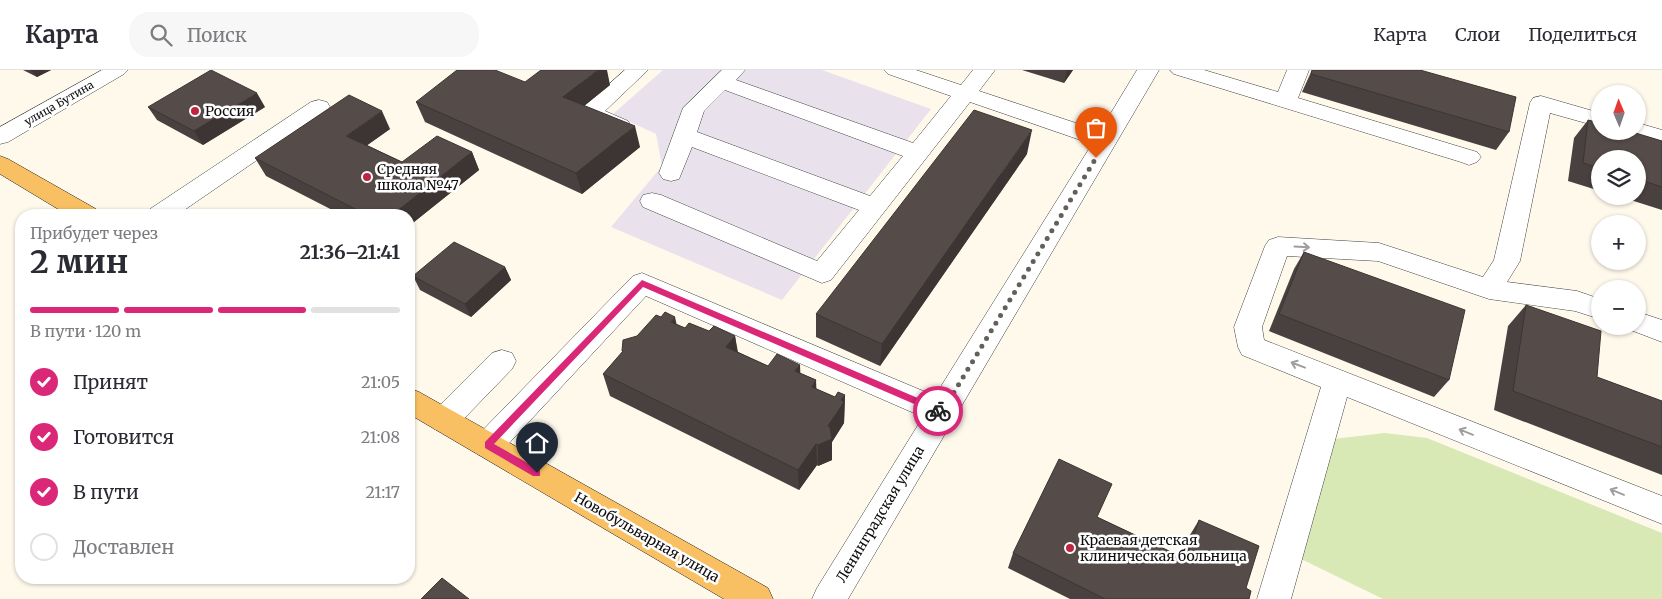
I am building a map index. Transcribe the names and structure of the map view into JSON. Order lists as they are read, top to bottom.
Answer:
{
  "streets": {
    "main road": ["Новобульварная улица"],
    "street": ["улица Бутина", "Ленинградская улица"]
  },
  "places": ["Россия", "Средняя школа №47", "Краевая детская клиническая больница"],
  "north": "top",
  "page": {
    "header": "Карта",
    "search": "Поиск",
    "nav": ["Карта", "Слои", "Поделиться"],
    "map_buttons": ["+", "−"],
    "heading": ["2 мин", "Прибудет через", "21:36–21:41"],
    "bar": "В пути · 120 m",
    "list": [
      ["Принят", "21:05"],
      ["Готовится", "21:08"],
      ["В пути", "21:17"],
      "Доставлен"
    ]
  }
}
